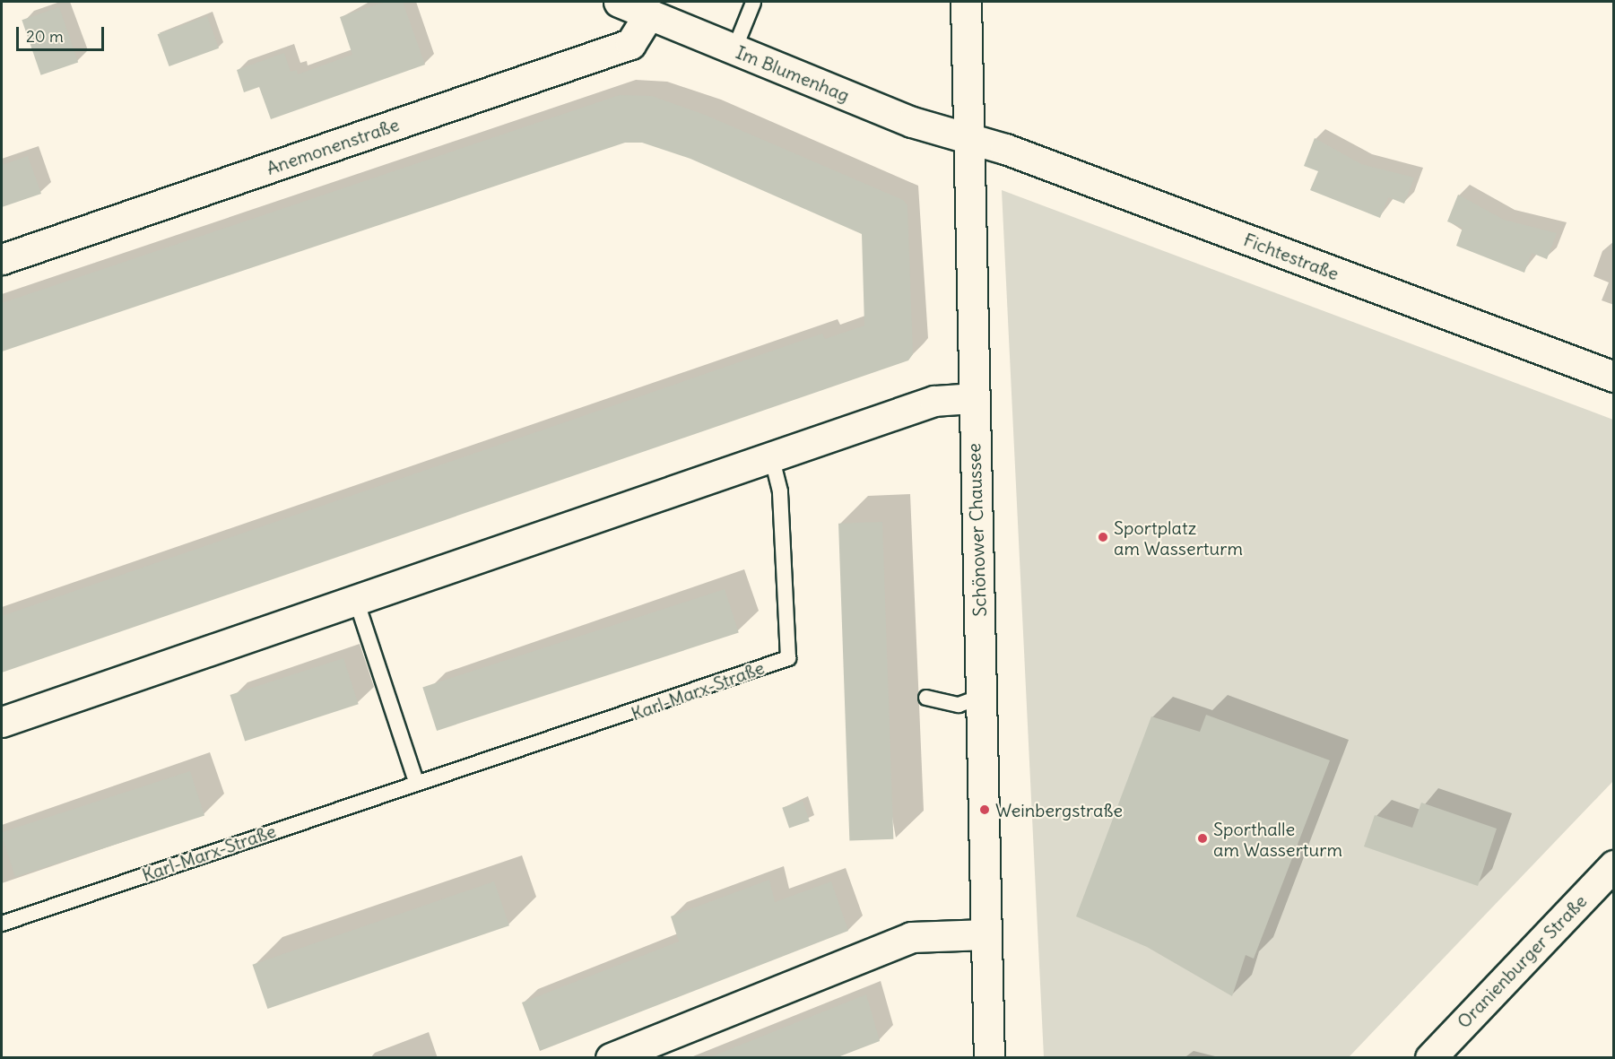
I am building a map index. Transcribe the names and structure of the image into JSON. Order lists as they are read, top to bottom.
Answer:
{
  "streets": {
    "street": [
      "Im Blumenhag",
      "Anemonenstraße",
      "Fichtestraße",
      "Schönower Chaussee",
      "Oranienburger Straße"
    ],
    "lane": ["Karl-Marx-Straße"]
  },
  "crossings": [
    ["Im Blumenhag", "Anemonenstraße"],
    ["Im Blumenhag", "Fichtestraße"],
    ["Im Blumenhag", "Schönower Chaussee"],
    ["Fichtestraße", "Schönower Chaussee"]
  ],
  "places": ["Sportplatz am Wasserturm", "Weinbergstraße", "Sporthalle am Wasserturm"],
  "scale_bar": "20 m"
}
